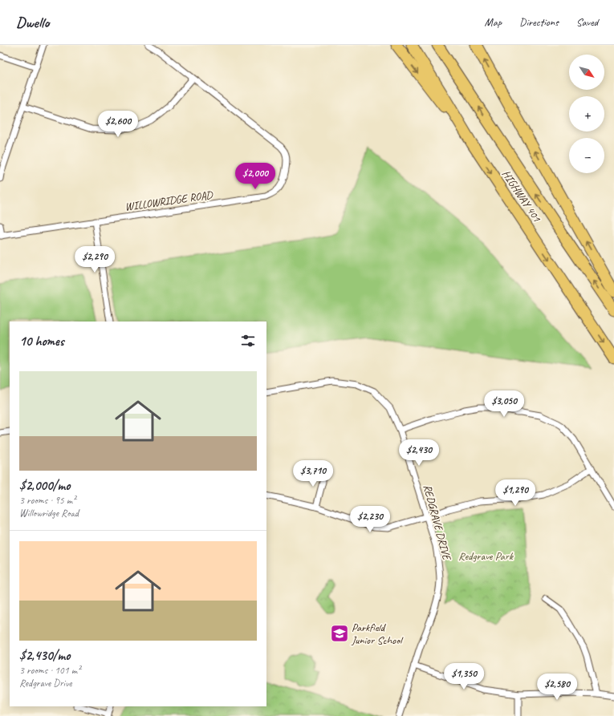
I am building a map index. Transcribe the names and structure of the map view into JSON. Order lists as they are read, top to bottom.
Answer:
{
  "streets": {
    "highway": ["HIGHWAY 401"],
    "street": ["WILLOWRIDGE ROAD", "REDGRAVE DRIVE"]
  },
  "parks": ["Redgrave Park"],
  "places": {
    "school or university": ["Parkfield Junior School"]
  },
  "north": "bottom right",
  "page": {
    "header": "Dwello",
    "nav": ["Map", "Directions", "Saved"],
    "map_buttons": ["+", "−"],
    "price": [
      "$2,600",
      "$2,000",
      "$2,290",
      "$3,050",
      "$2,430",
      "$3,710",
      "$1,290",
      "$2,230",
      "$1,350",
      "$2,580"
    ],
    "heading": "10 homes",
    "list": [
      {
        "name": "$2,000/mo",
        "note": "3 rooms · 95 m² · Willowridge Road"
      },
      {
        "name": "$2,430/mo",
        "note": "3 rooms · 101 m² · Redgrave Drive"
      }
    ]
  }
}
